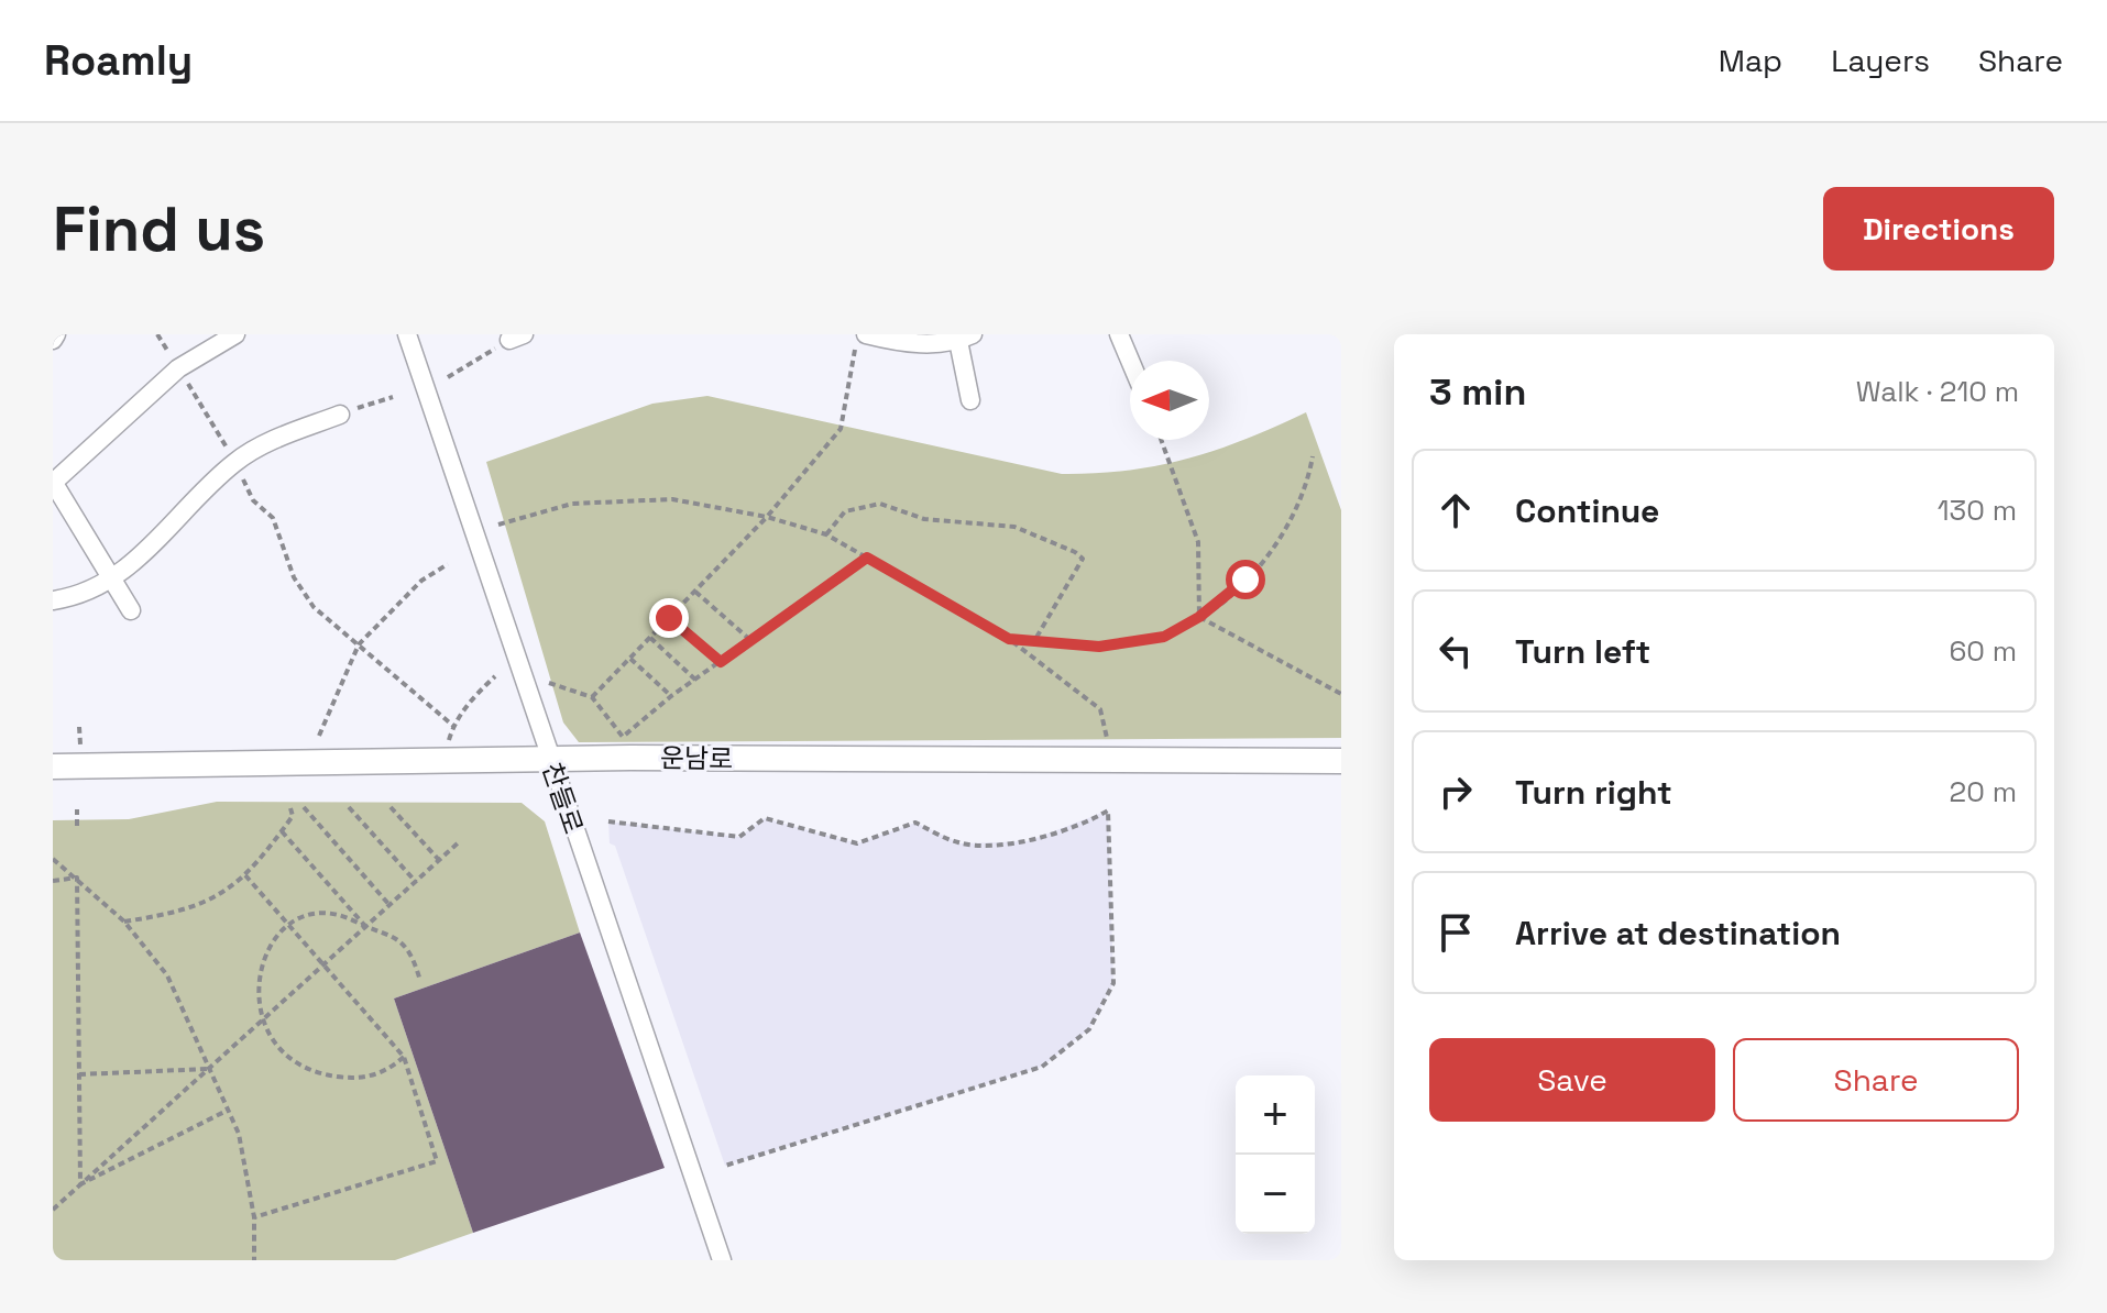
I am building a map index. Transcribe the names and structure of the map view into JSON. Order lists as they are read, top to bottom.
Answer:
{
  "streets": {
    "street": ["운남로", "찬들로"]
  },
  "crossings": [
    ["운남로", "찬들로"]
  ],
  "north": "left",
  "page": {
    "header": "Roamly",
    "nav": ["Map", "Layers", "Share"],
    "buttons": [
      "Directions",
      ["Save", "Share"]
    ],
    "title": "Find us",
    "heading": ["3 min", "Walk · 210 m"],
    "list": [
      ["Continue", "130 m"],
      ["Turn left", "60 m"],
      ["Turn right", "20 m"],
      "Arrive at destination"
    ],
    "map_buttons": ["+", "−"]
  }
}
